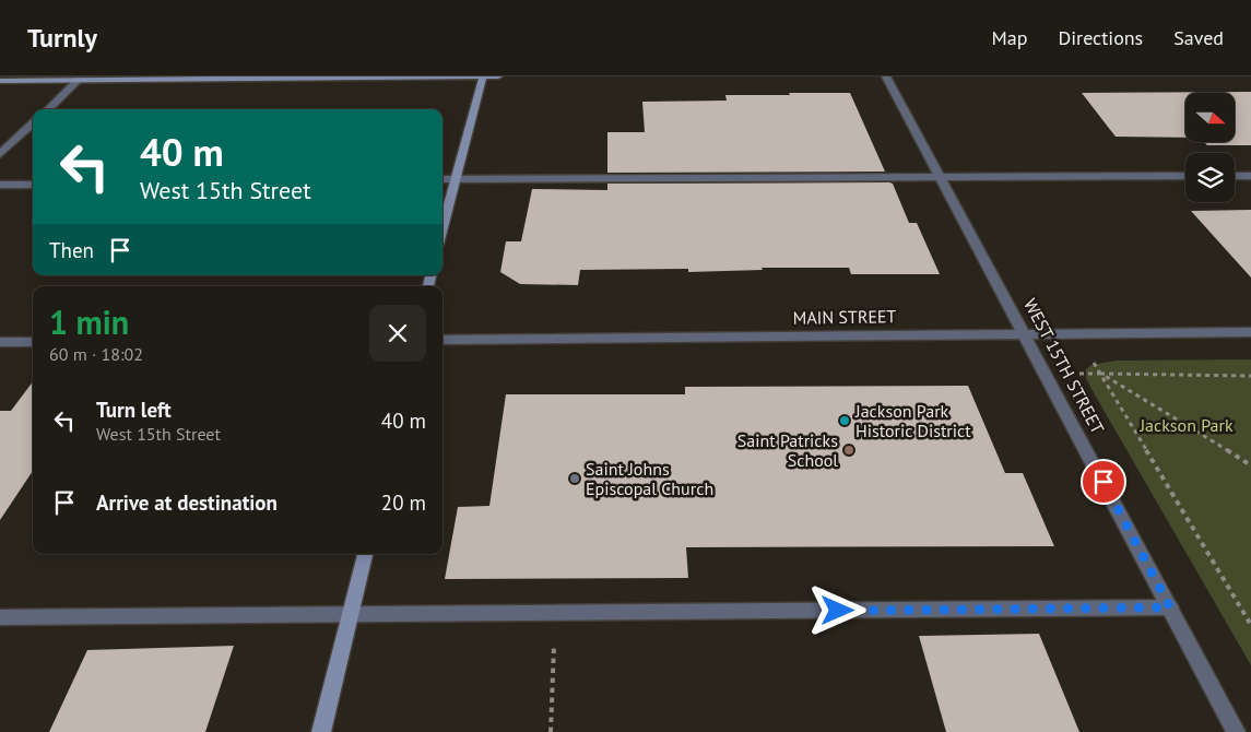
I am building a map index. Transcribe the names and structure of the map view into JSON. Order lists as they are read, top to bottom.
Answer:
{
  "streets": {
    "street": ["MAIN STREET", "WEST 15TH STREET"]
  },
  "crossings": [
    ["MAIN STREET", "WEST 15TH STREET"]
  ],
  "parks": ["Jackson Park"],
  "places": ["Jackson Park Historic District", "Saint Patricks School", "Saint Johns Episcopal Church"],
  "north": "right",
  "page": {
    "header": "Turnly",
    "nav": ["Map", "Directions", "Saved"],
    "turn": ["40 m", "West 15th Street"],
    "then": "Then",
    "heading": ["1 min", "60 m · 18:02"],
    "list": [
      {
        "name": "Turn left",
        "note": "West 15th Street",
        "value": "40 m"
      },
      {
        "name": "Arrive at destination",
        "value": "20 m"
      }
    ]
  }
}
